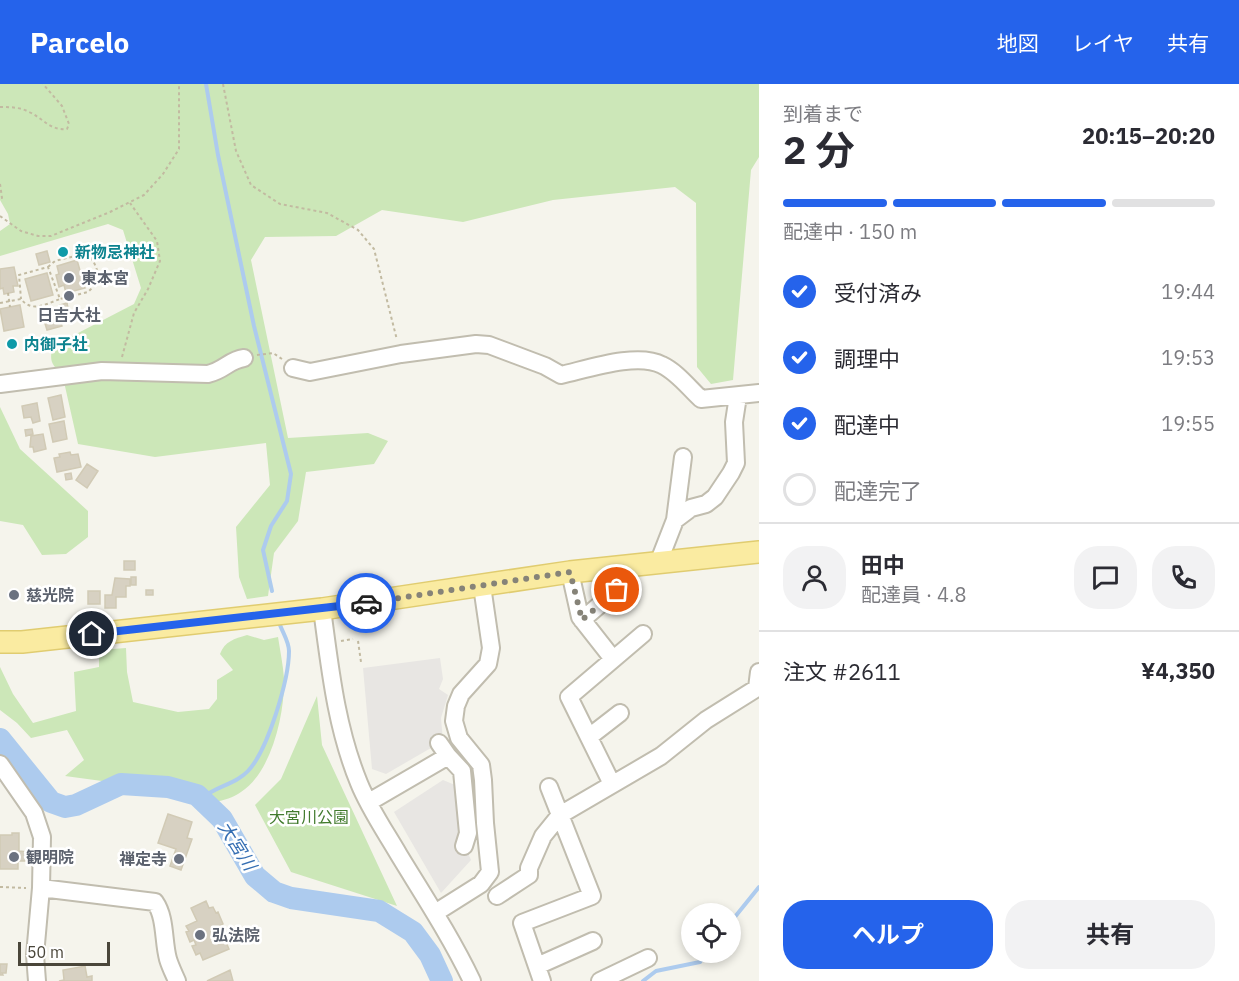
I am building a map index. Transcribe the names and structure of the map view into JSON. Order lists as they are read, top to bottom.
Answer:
{
  "water": ["大宮川"],
  "parks": ["大宮川公園"],
  "places": [
    "新物忌神社",
    "東本宮",
    "日吉大社",
    "内御子社",
    "慈光院",
    "観明院",
    "禅定寺",
    "弘法院"
  ],
  "scale_bar": "50 m",
  "page": {
    "header": "Parcelo",
    "nav": ["地図", "レイヤ", "共有"],
    "heading": ["2 分", "到着まで", "20:15–20:20"],
    "panel": [
      "田中",
      "配達員 · 4.8",
      "注文 #2611",
      "¥4,350"
    ],
    "bar": "配達中 · 150 m",
    "list": [
      ["受付済み", "19:44"],
      ["調理中", "19:53"],
      ["配達中", "19:55"],
      "配達完了"
    ],
    "buttons": ["ヘルプ", "共有"],
    "scale": "50 m"
  }
}
